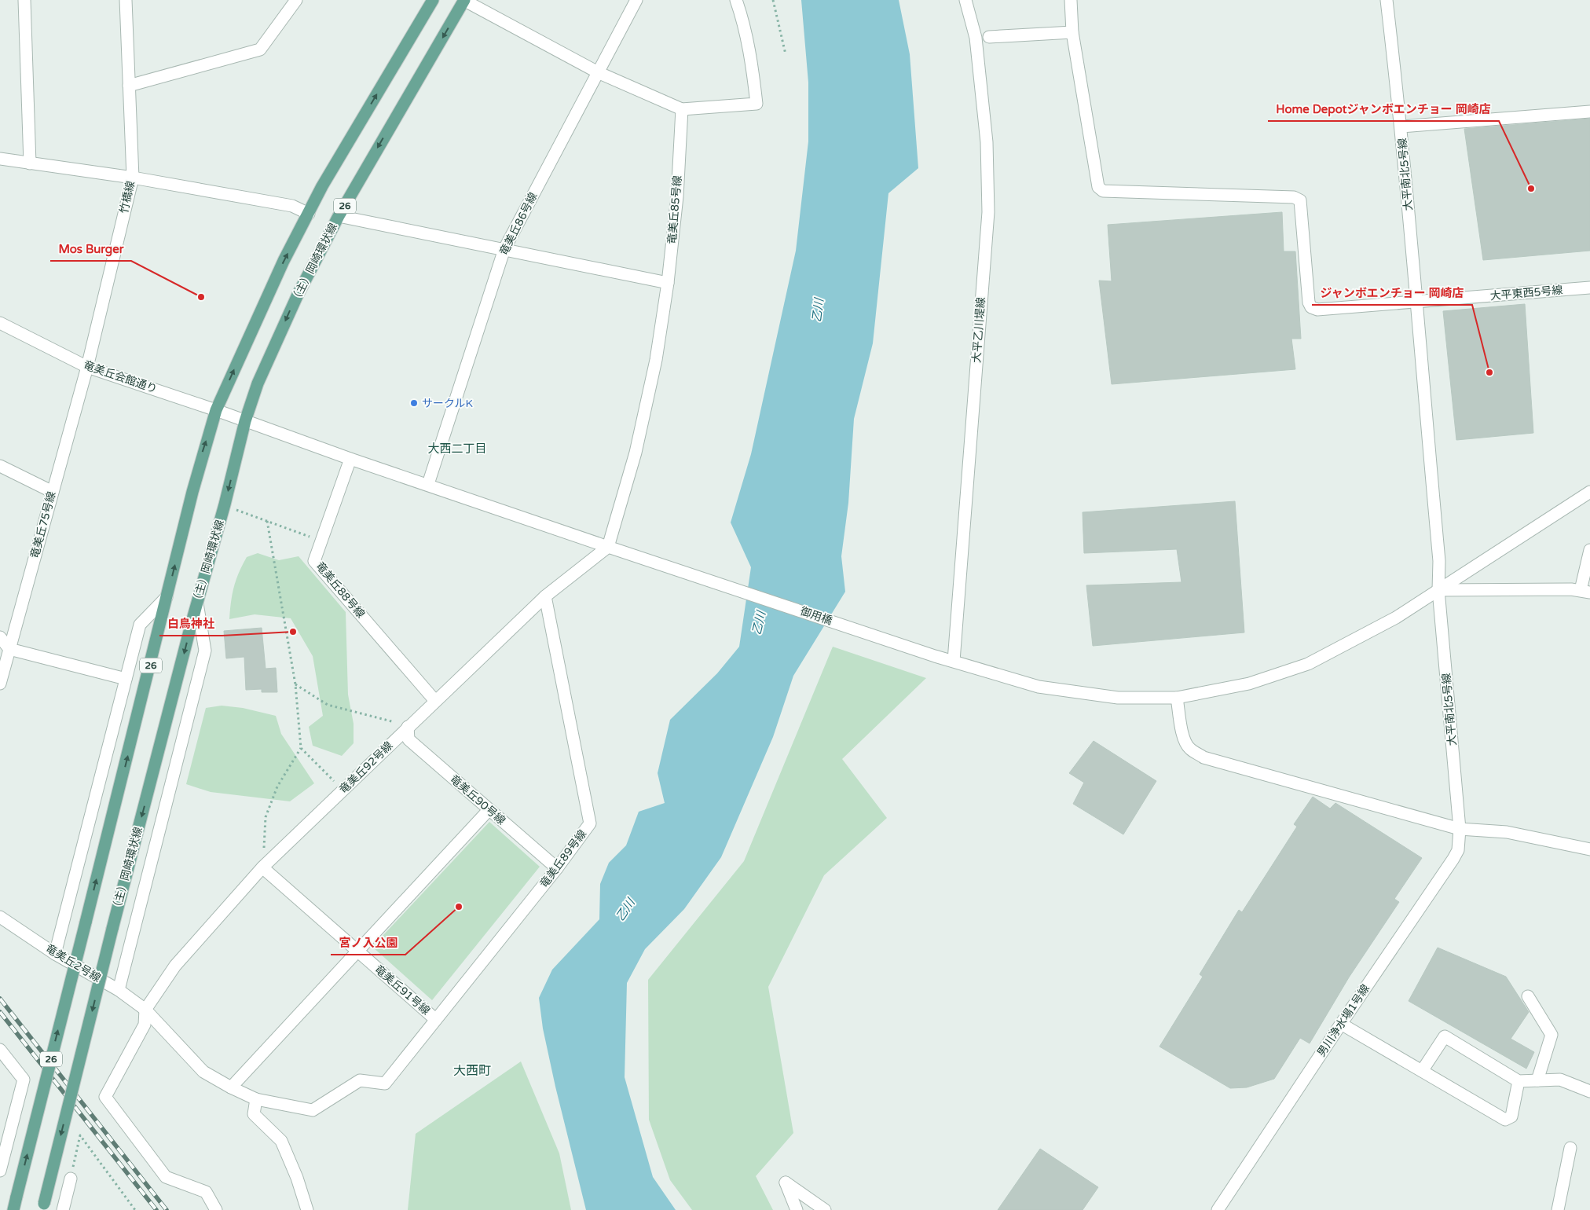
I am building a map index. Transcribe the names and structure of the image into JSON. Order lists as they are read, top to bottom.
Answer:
{
  "streets": {
    "main road": ["26", "（主）岡崎環状線"],
    "street": [
      "大平南北5号線",
      "竹橋線",
      "竜美丘85号線",
      "竜美丘86号線",
      "大平東西5号線",
      "大平乙川堤線",
      "竜美丘会館通り",
      "竜美丘75号線",
      "竜美丘88号線",
      "御用橋",
      "竜美丘92号線",
      "竜美丘90号線",
      "竜美丘89号線",
      "竜美丘2号線",
      "竜美丘91号線",
      "男川浄水場1号線"
    ]
  },
  "crossings": [
    ["大平南北5号線", "大平東西5号線"],
    ["大平南北5号線", "御用橋"],
    ["大平南北5号線", "男川浄水場1号線"],
    ["竹橋線", "竜美丘会館通り"],
    ["竹橋線", "竜美丘75号線"],
    ["26", "竜美丘会館通り"],
    ["竜美丘85号線", "御用橋"],
    ["竜美丘85号線", "竜美丘92号線"],
    ["竜美丘86号線", "竜美丘会館通り"],
    ["竜美丘86号線", "御用橋"],
    ["（主）岡崎環状線", "竜美丘会館通り"],
    ["大平乙川堤線", "御用橋"],
    ["竜美丘会館通り", "竜美丘75号線"],
    ["竜美丘会館通り", "竜美丘88号線"],
    ["竜美丘会館通り", "御用橋"],
    ["竜美丘88号線", "竜美丘92号線"],
    ["御用橋", "竜美丘92号線"],
    ["竜美丘92号線", "竜美丘90号線"],
    ["竜美丘92号線", "竜美丘89号線"],
    ["竜美丘92号線", "竜美丘2号線"],
    ["竜美丘92号線", "竜美丘91号線"],
    ["竜美丘90号線", "竜美丘89号線"],
    ["竜美丘89号線", "竜美丘2号線"],
    ["竜美丘89号線", "竜美丘91号線"]
  ],
  "districts": ["大西二丁目", "大西町"],
  "water": ["乙川"],
  "places": [
    "Home Depotジャンボエンチョー 岡崎店",
    "Mos Burger",
    "ジャンボエンチョー 岡崎店",
    "サークルK",
    "白鳥神社",
    "宮ノ入公園"
  ]
}
